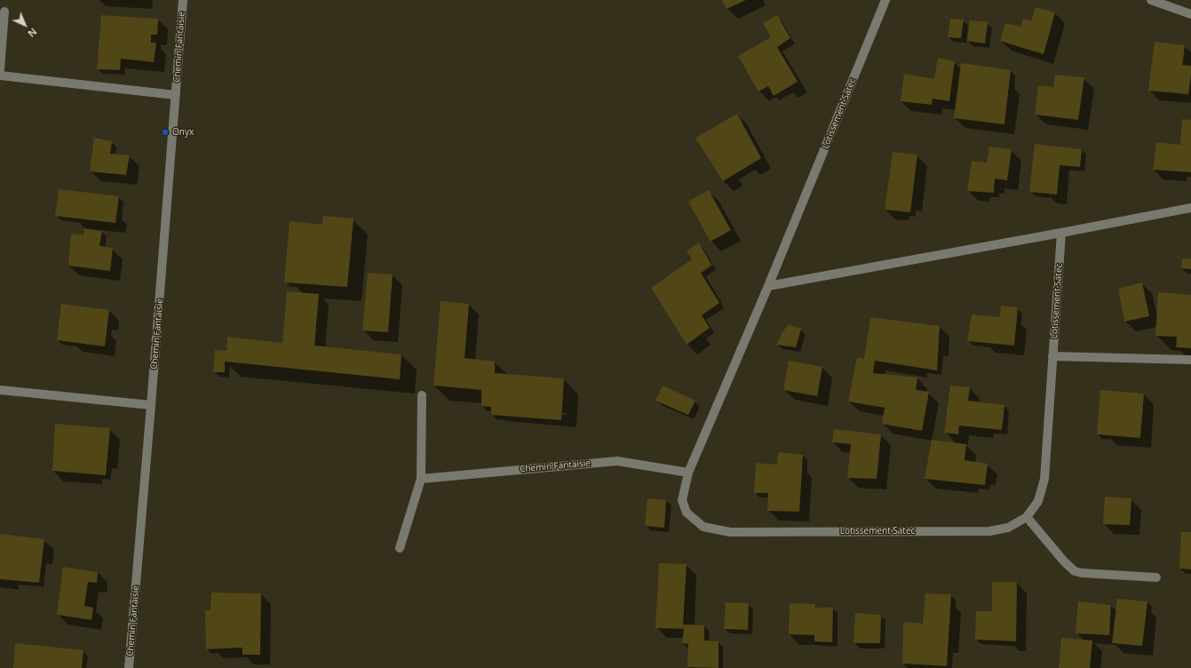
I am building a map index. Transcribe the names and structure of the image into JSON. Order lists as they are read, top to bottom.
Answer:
{
  "streets": {
    "street": ["Chemin Fantaisie", "Lotissement Satec"]
  },
  "crossings": [
    ["Chemin Fantaisie", "Lotissement Satec"]
  ],
  "places": ["Onyx"],
  "north": "bottom right"
}
